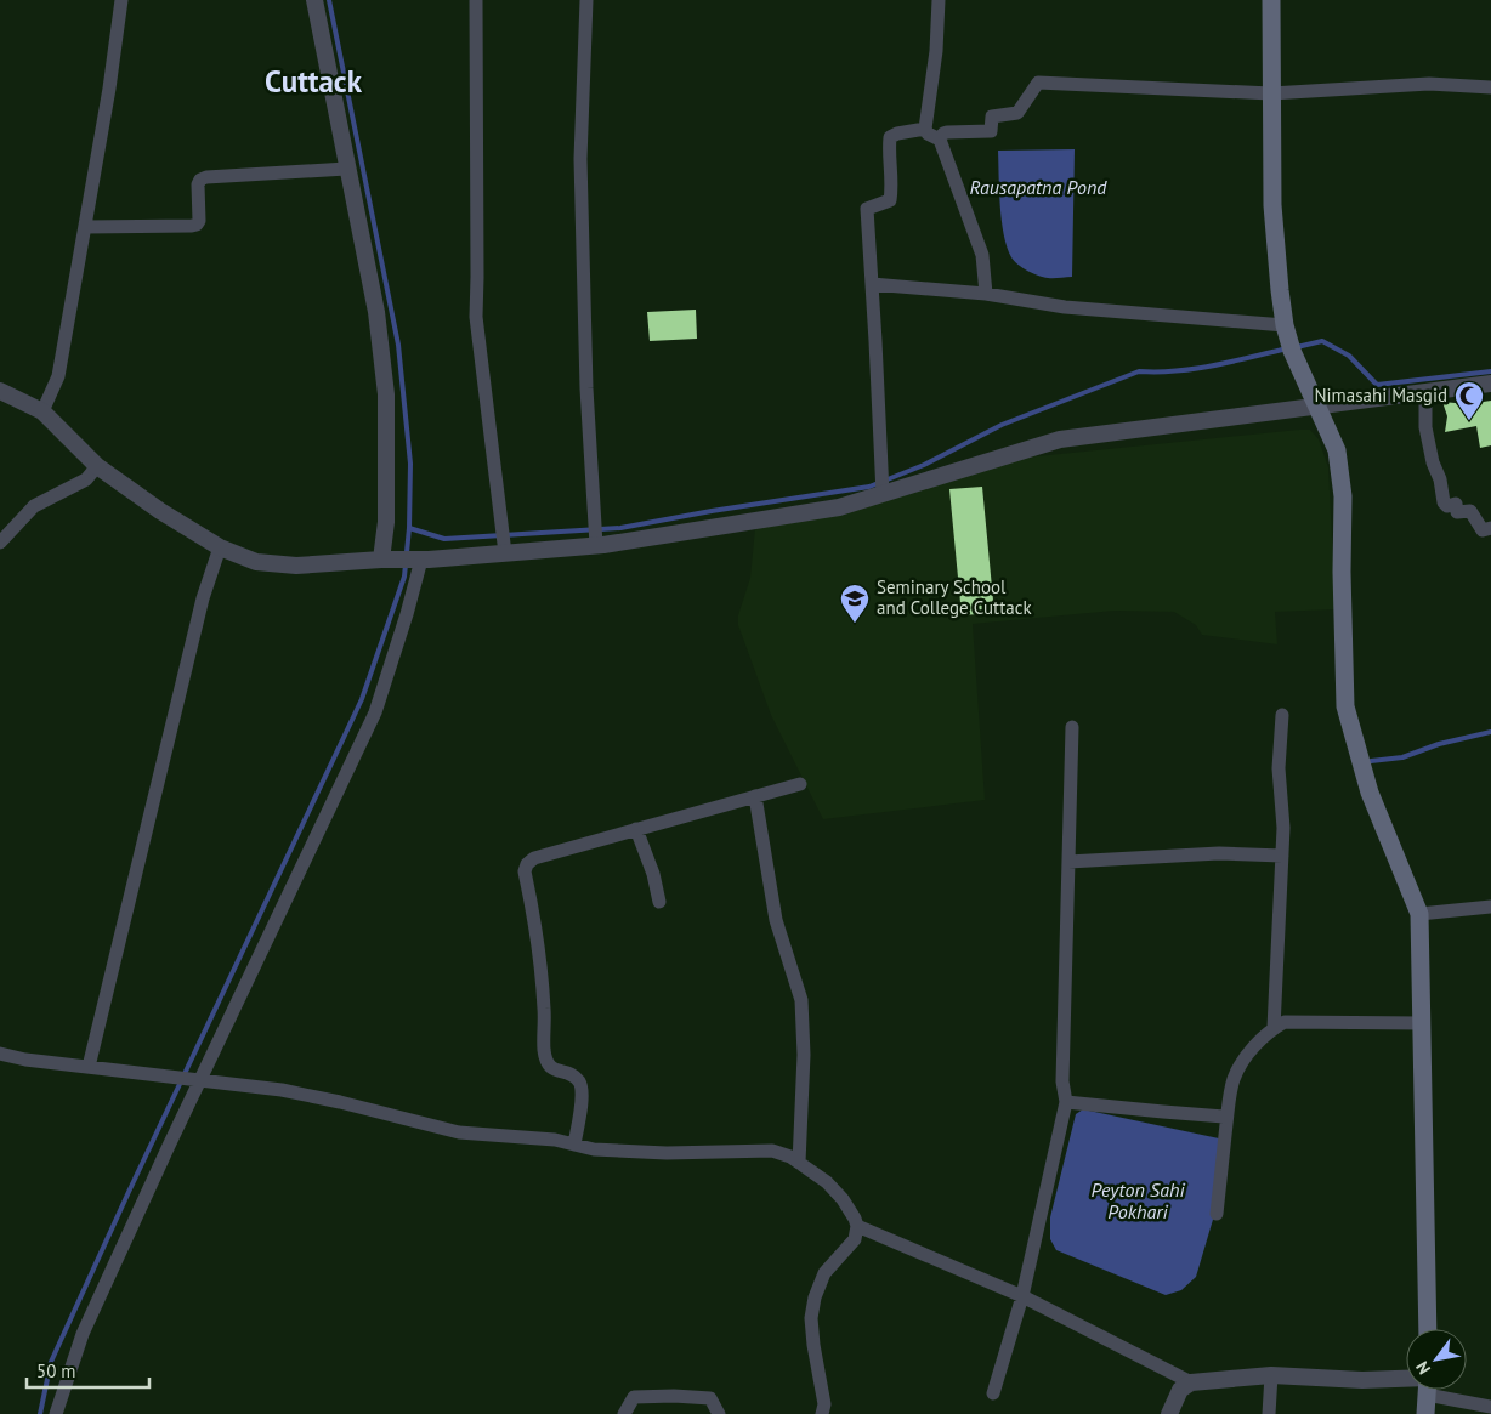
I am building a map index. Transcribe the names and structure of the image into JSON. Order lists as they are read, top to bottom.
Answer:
{
  "districts": ["Cuttack"],
  "water": ["Rausapatna Pond", "Peyton Sahi Pokhari"],
  "places": {
    "mosque": ["Nimasahi Masgid"],
    "school or university": ["Seminary School and College Cuttack"]
  },
  "scale_bar": "50 m",
  "north": "bottom left"
}
